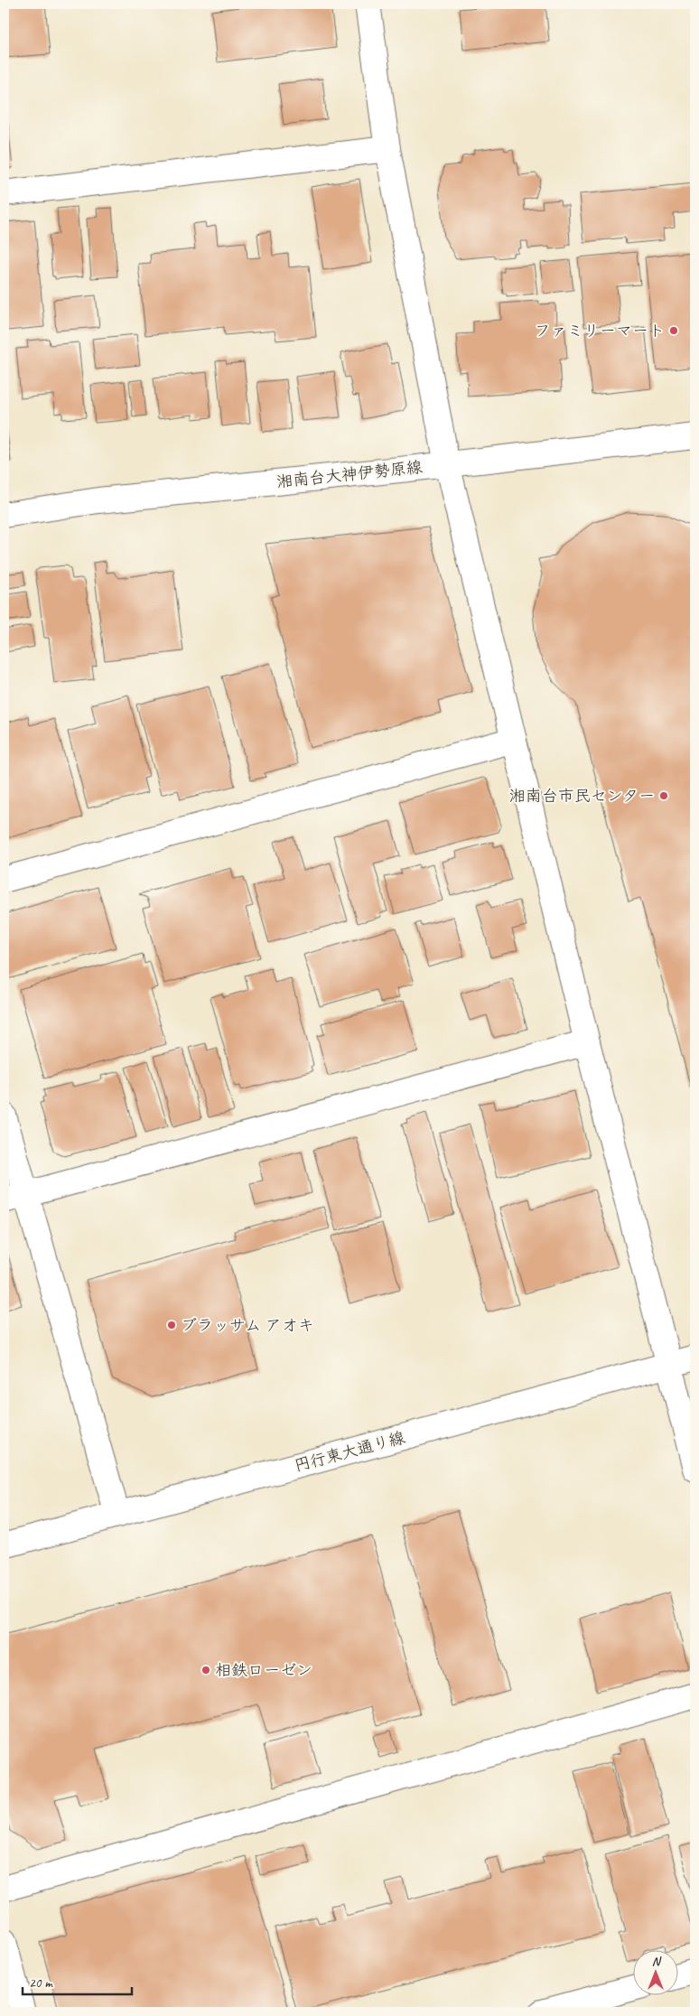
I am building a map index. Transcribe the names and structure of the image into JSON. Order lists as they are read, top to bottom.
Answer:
{
  "streets": {
    "street": ["湘南台大神伊勢原線", "円行東大通り線"]
  },
  "places": [
    "ファミリーマート",
    "湘南台市民センター",
    "ブラッサム アオキ",
    "相鉄ローゼン"
  ],
  "scale_bar": "20 m",
  "north": "top"
}
